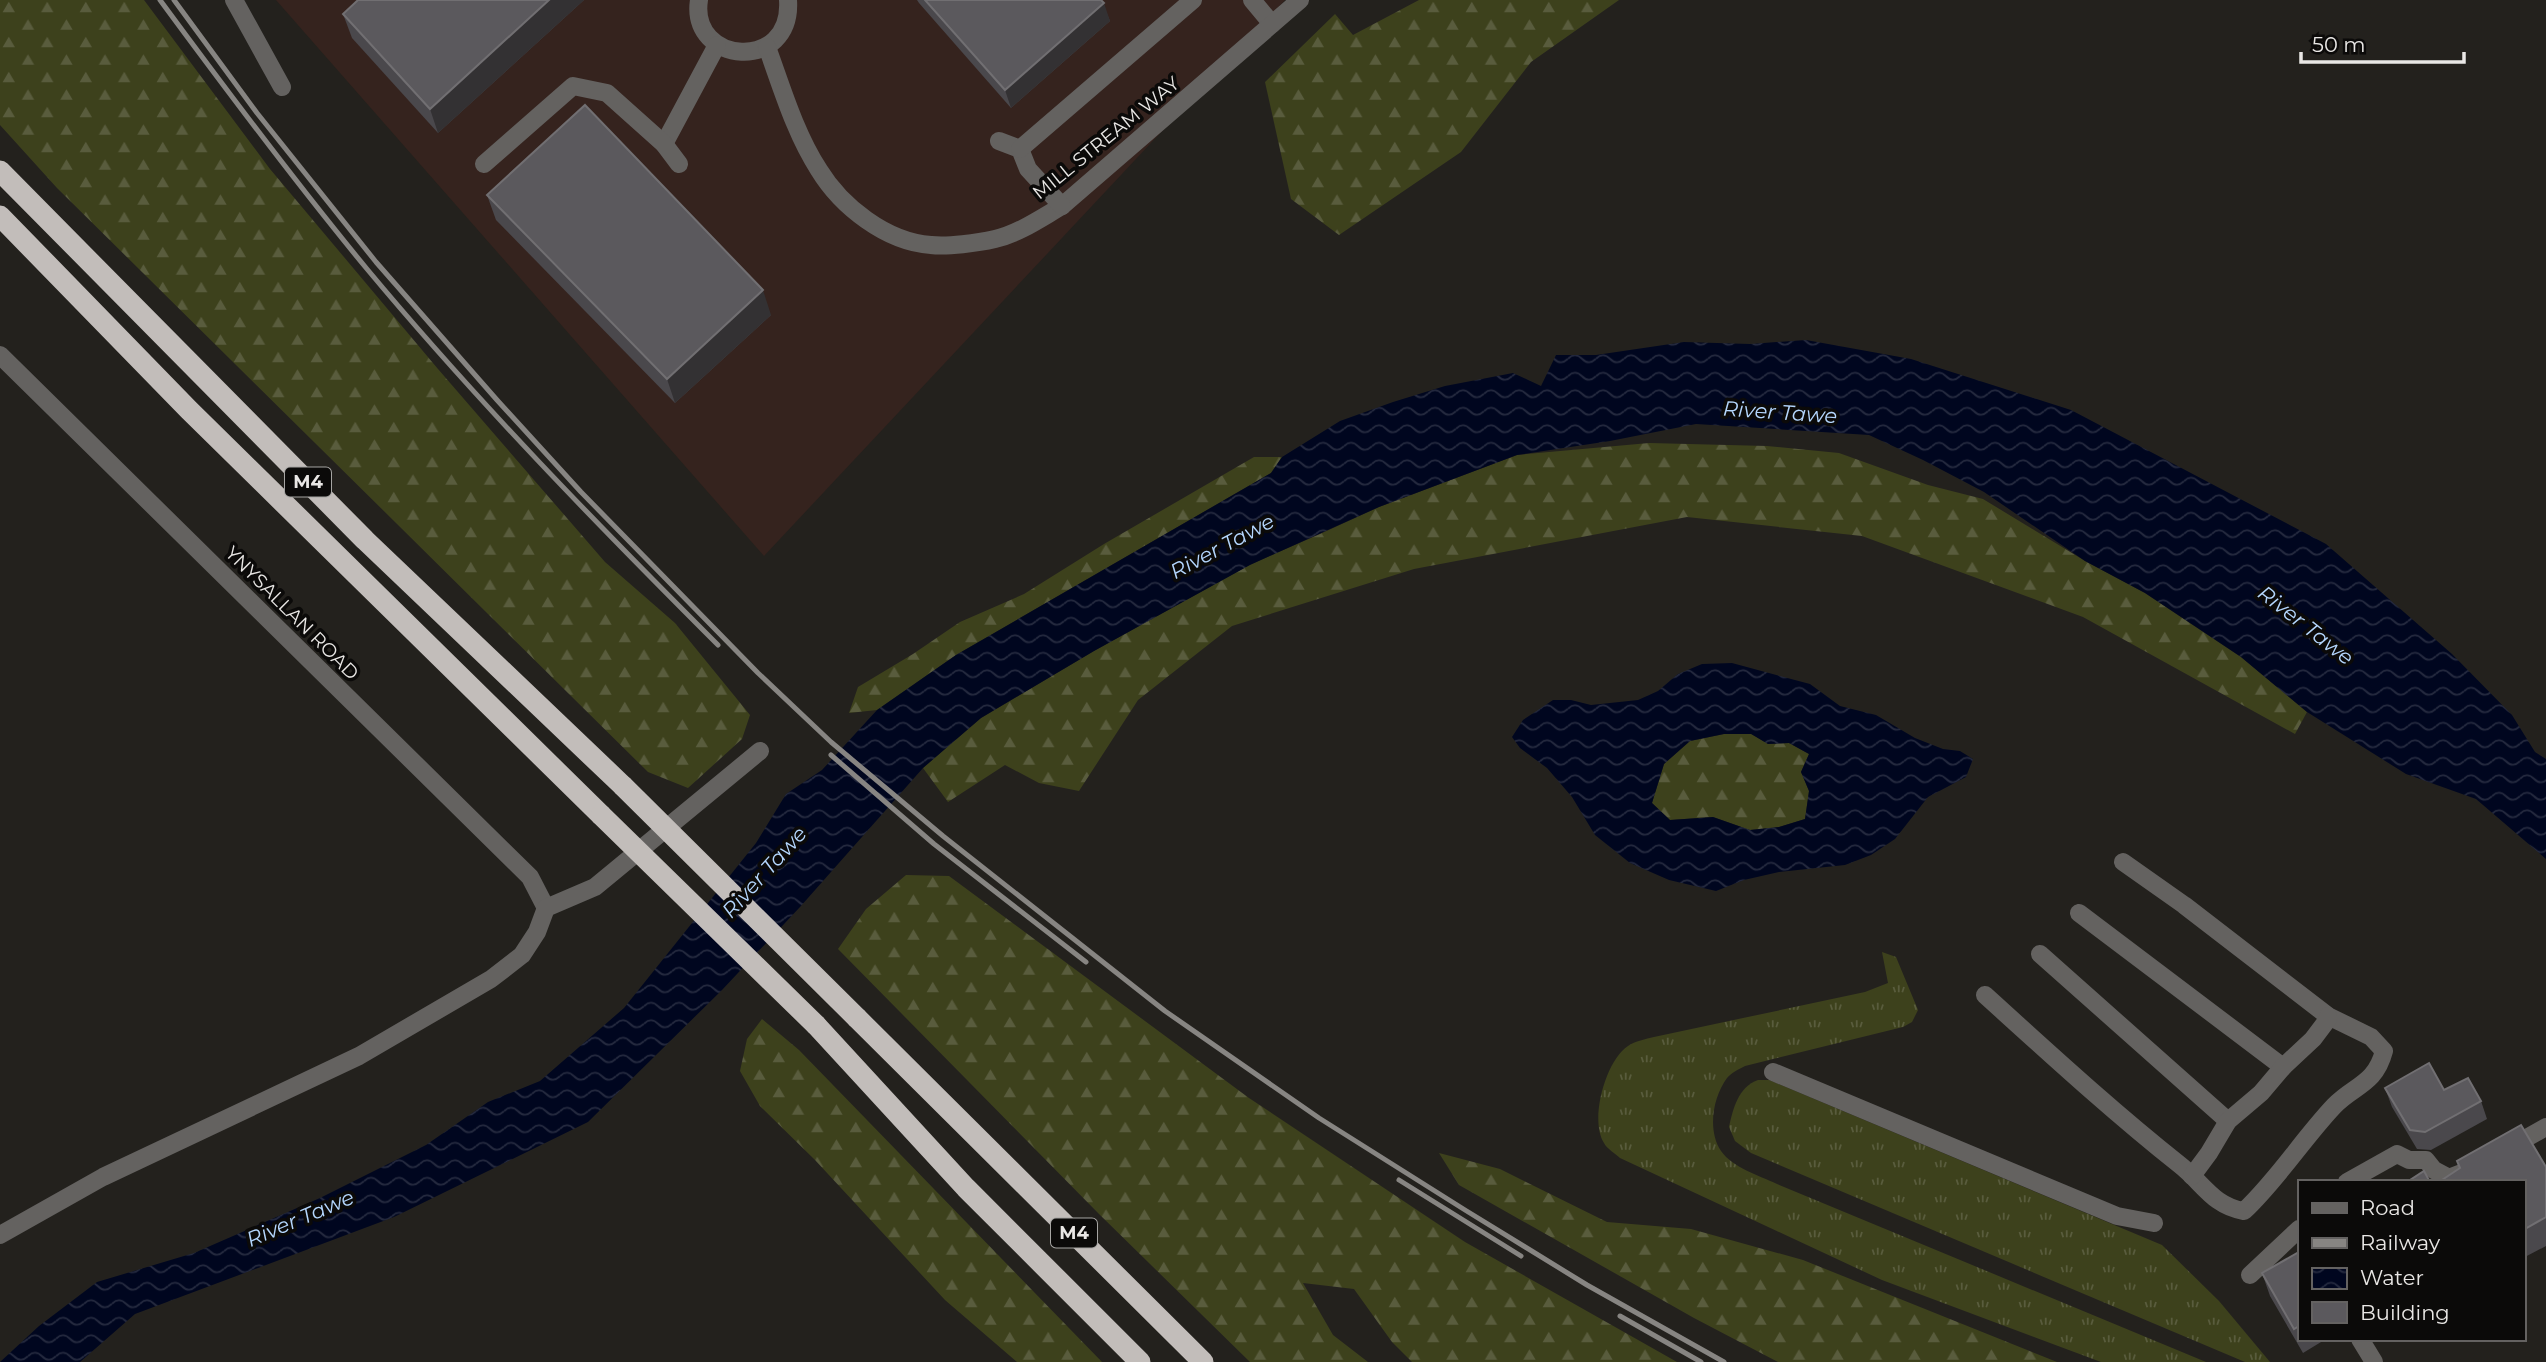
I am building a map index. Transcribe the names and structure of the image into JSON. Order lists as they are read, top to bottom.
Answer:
{
  "streets": {
    "highway": ["M4"],
    "street": ["MILL STREAM WAY", "YNYSALLAN ROAD"]
  },
  "water": ["River Tawe"],
  "legend": [
    "Road",
    "Railway",
    "Water",
    "Building"
  ],
  "scale_bar": "50 m"
}
